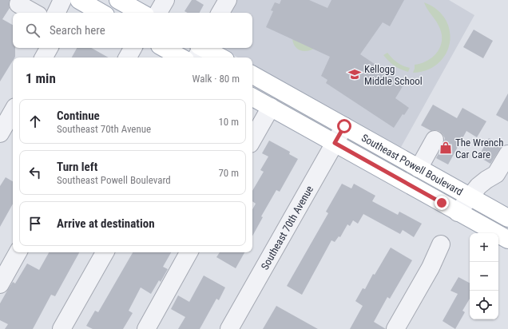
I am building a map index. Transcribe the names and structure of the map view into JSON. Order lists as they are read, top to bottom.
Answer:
{
  "streets": {
    "main road": ["Southeast Powell Boulevard"],
    "street": ["Southeast 70th Avenue"]
  },
  "crossings": [
    ["Southeast Powell Boulevard", "Southeast 70th Avenue"]
  ],
  "places": {
    "school or university": ["Kellogg Middle School"],
    "shop": ["The Wrench Car Care"]
  },
  "page": {
    "search": "Search here",
    "heading": ["1 min", "Walk · 80 m"],
    "list": [
      ["Continue", "Southeast 70th Avenue", "10 m"],
      ["Turn left", "Southeast Powell Boulevard", "70 m"],
      "Arrive at destination"
    ],
    "map_buttons": ["+", "−"]
  }
}
